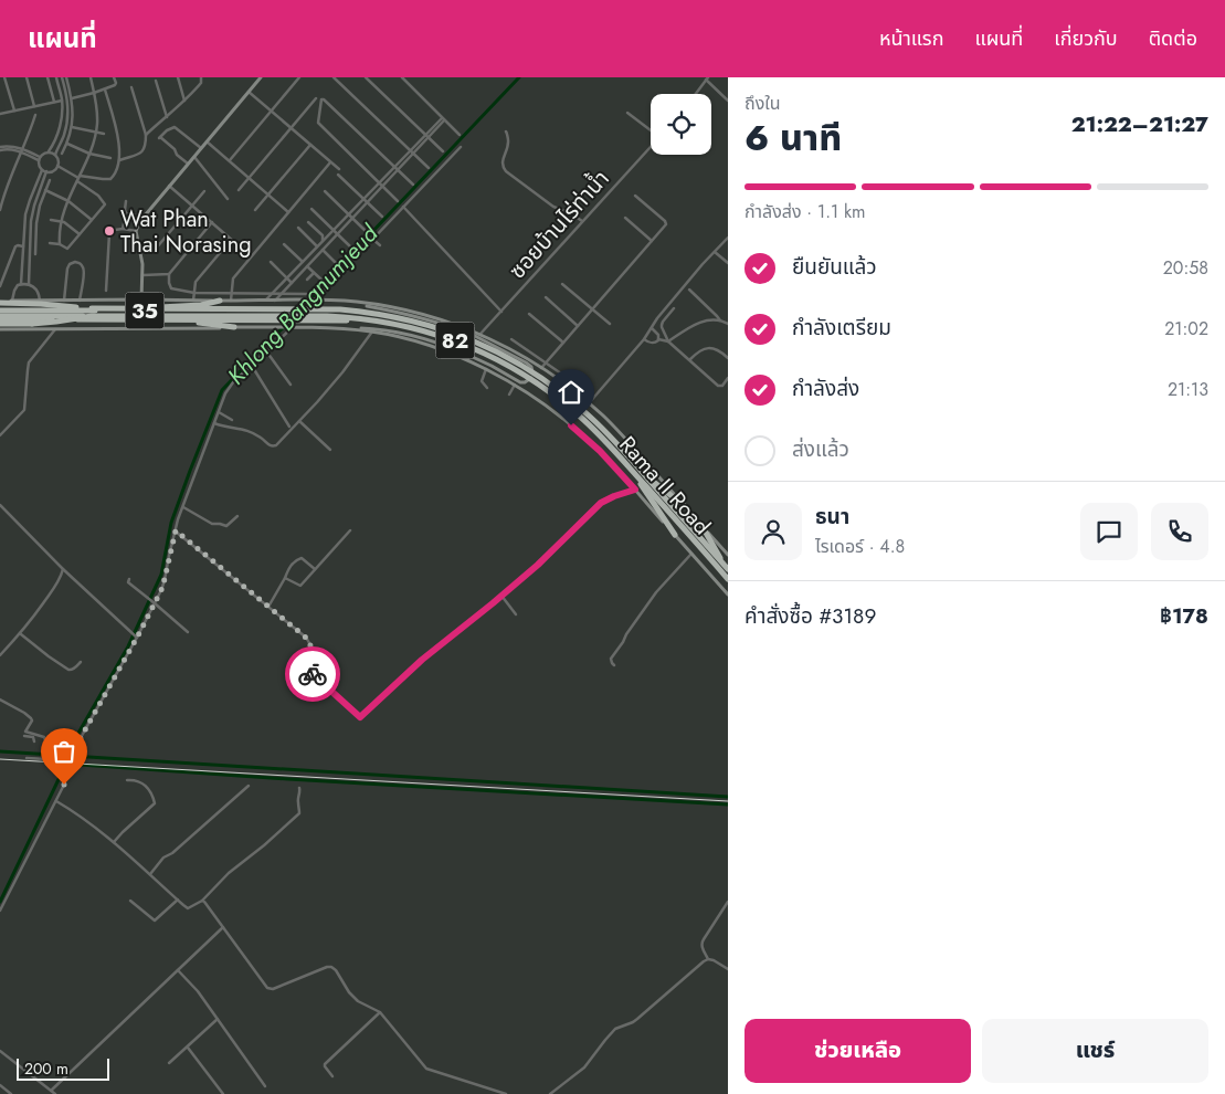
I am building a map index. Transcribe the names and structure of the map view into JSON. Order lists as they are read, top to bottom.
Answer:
{
  "streets": {
    "highway": ["35", "82", "Rama II Road"],
    "street": ["ซอยบ้านไร่ท่าน้ำ"]
  },
  "crossings": [
    ["ซอยบ้านไร่ท่าน้ำ", "Rama II Road"],
    ["82", "Rama II Road"]
  ],
  "water": ["Khlong Bangnumjeud"],
  "places": ["Wat Phan Thai Norasing"],
  "scale_bar": "200 m",
  "page": {
    "header": "แผนที่",
    "nav": [
      "หน้าแรก",
      "แผนที่",
      "เกี่ยวกับ",
      "ติดต่อ"
    ],
    "heading": ["6 นาที", "ถึงใน", "21:22–21:27"],
    "panel": [
      "ธนา",
      "ไรเดอร์ · 4.8",
      "คำสั่งซื้อ #3189",
      "฿178"
    ],
    "bar": "กำลังส่ง · 1.1 km",
    "list": [
      ["ยืนยันแล้ว", "20:58"],
      ["กำลังเตรียม", "21:02"],
      ["กำลังส่ง", "21:13"],
      "ส่งแล้ว"
    ],
    "buttons": ["ช่วยเหลือ", "แชร์"],
    "scale": "200 m"
  }
}
